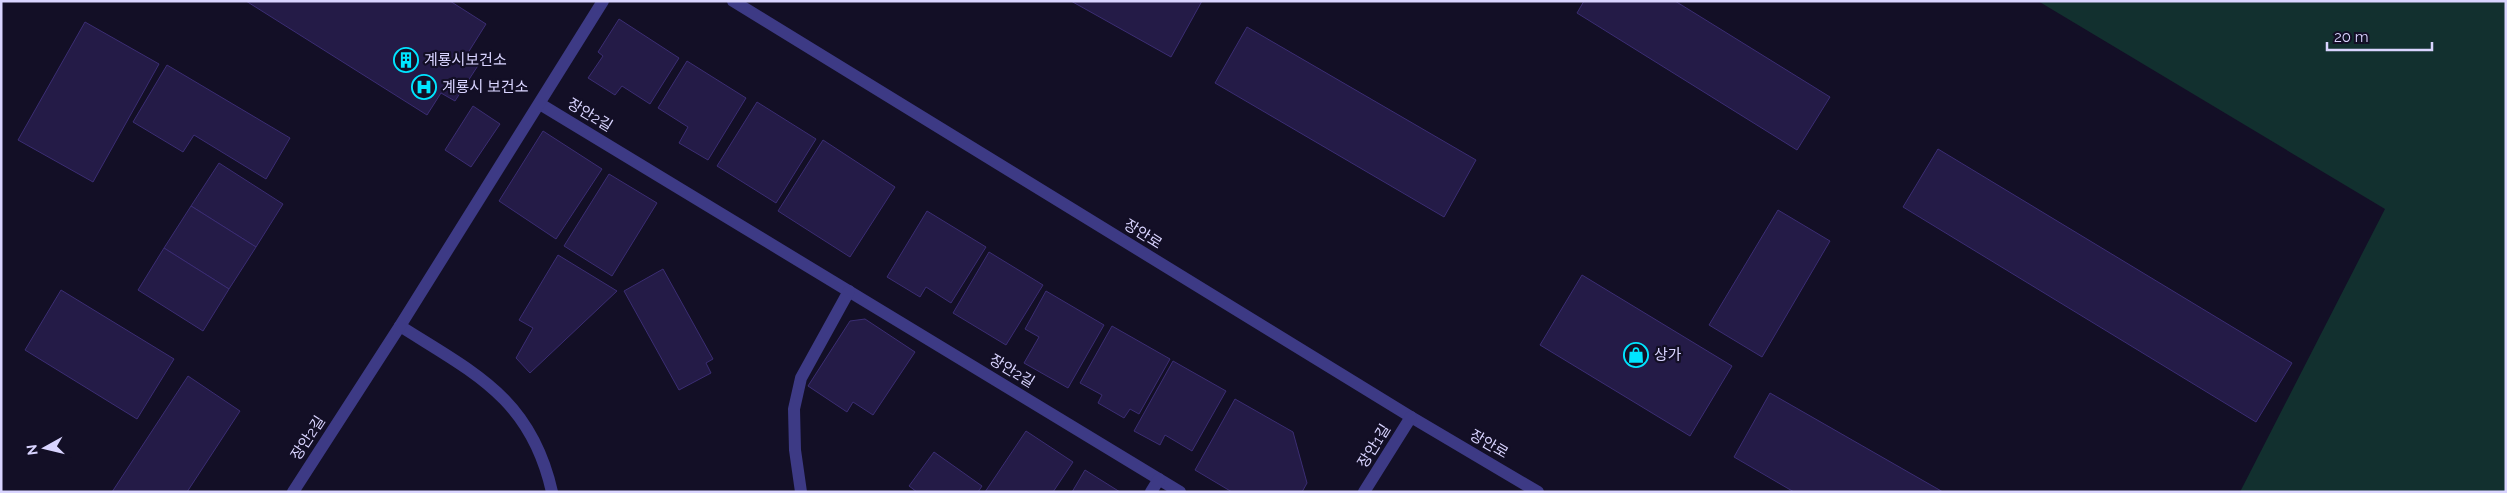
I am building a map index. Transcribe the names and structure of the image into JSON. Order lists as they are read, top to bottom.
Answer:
{
  "streets": {
    "street": ["장안2길", "장안로", "장안1길"]
  },
  "crossings": [
    ["장안로", "장안1길"]
  ],
  "places": {
    "building": ["계룡시보건소"],
    "hospital": ["계룡시 보건소"],
    "shop": ["상가"]
  },
  "scale_bar": "20 m",
  "north": "left"
}
